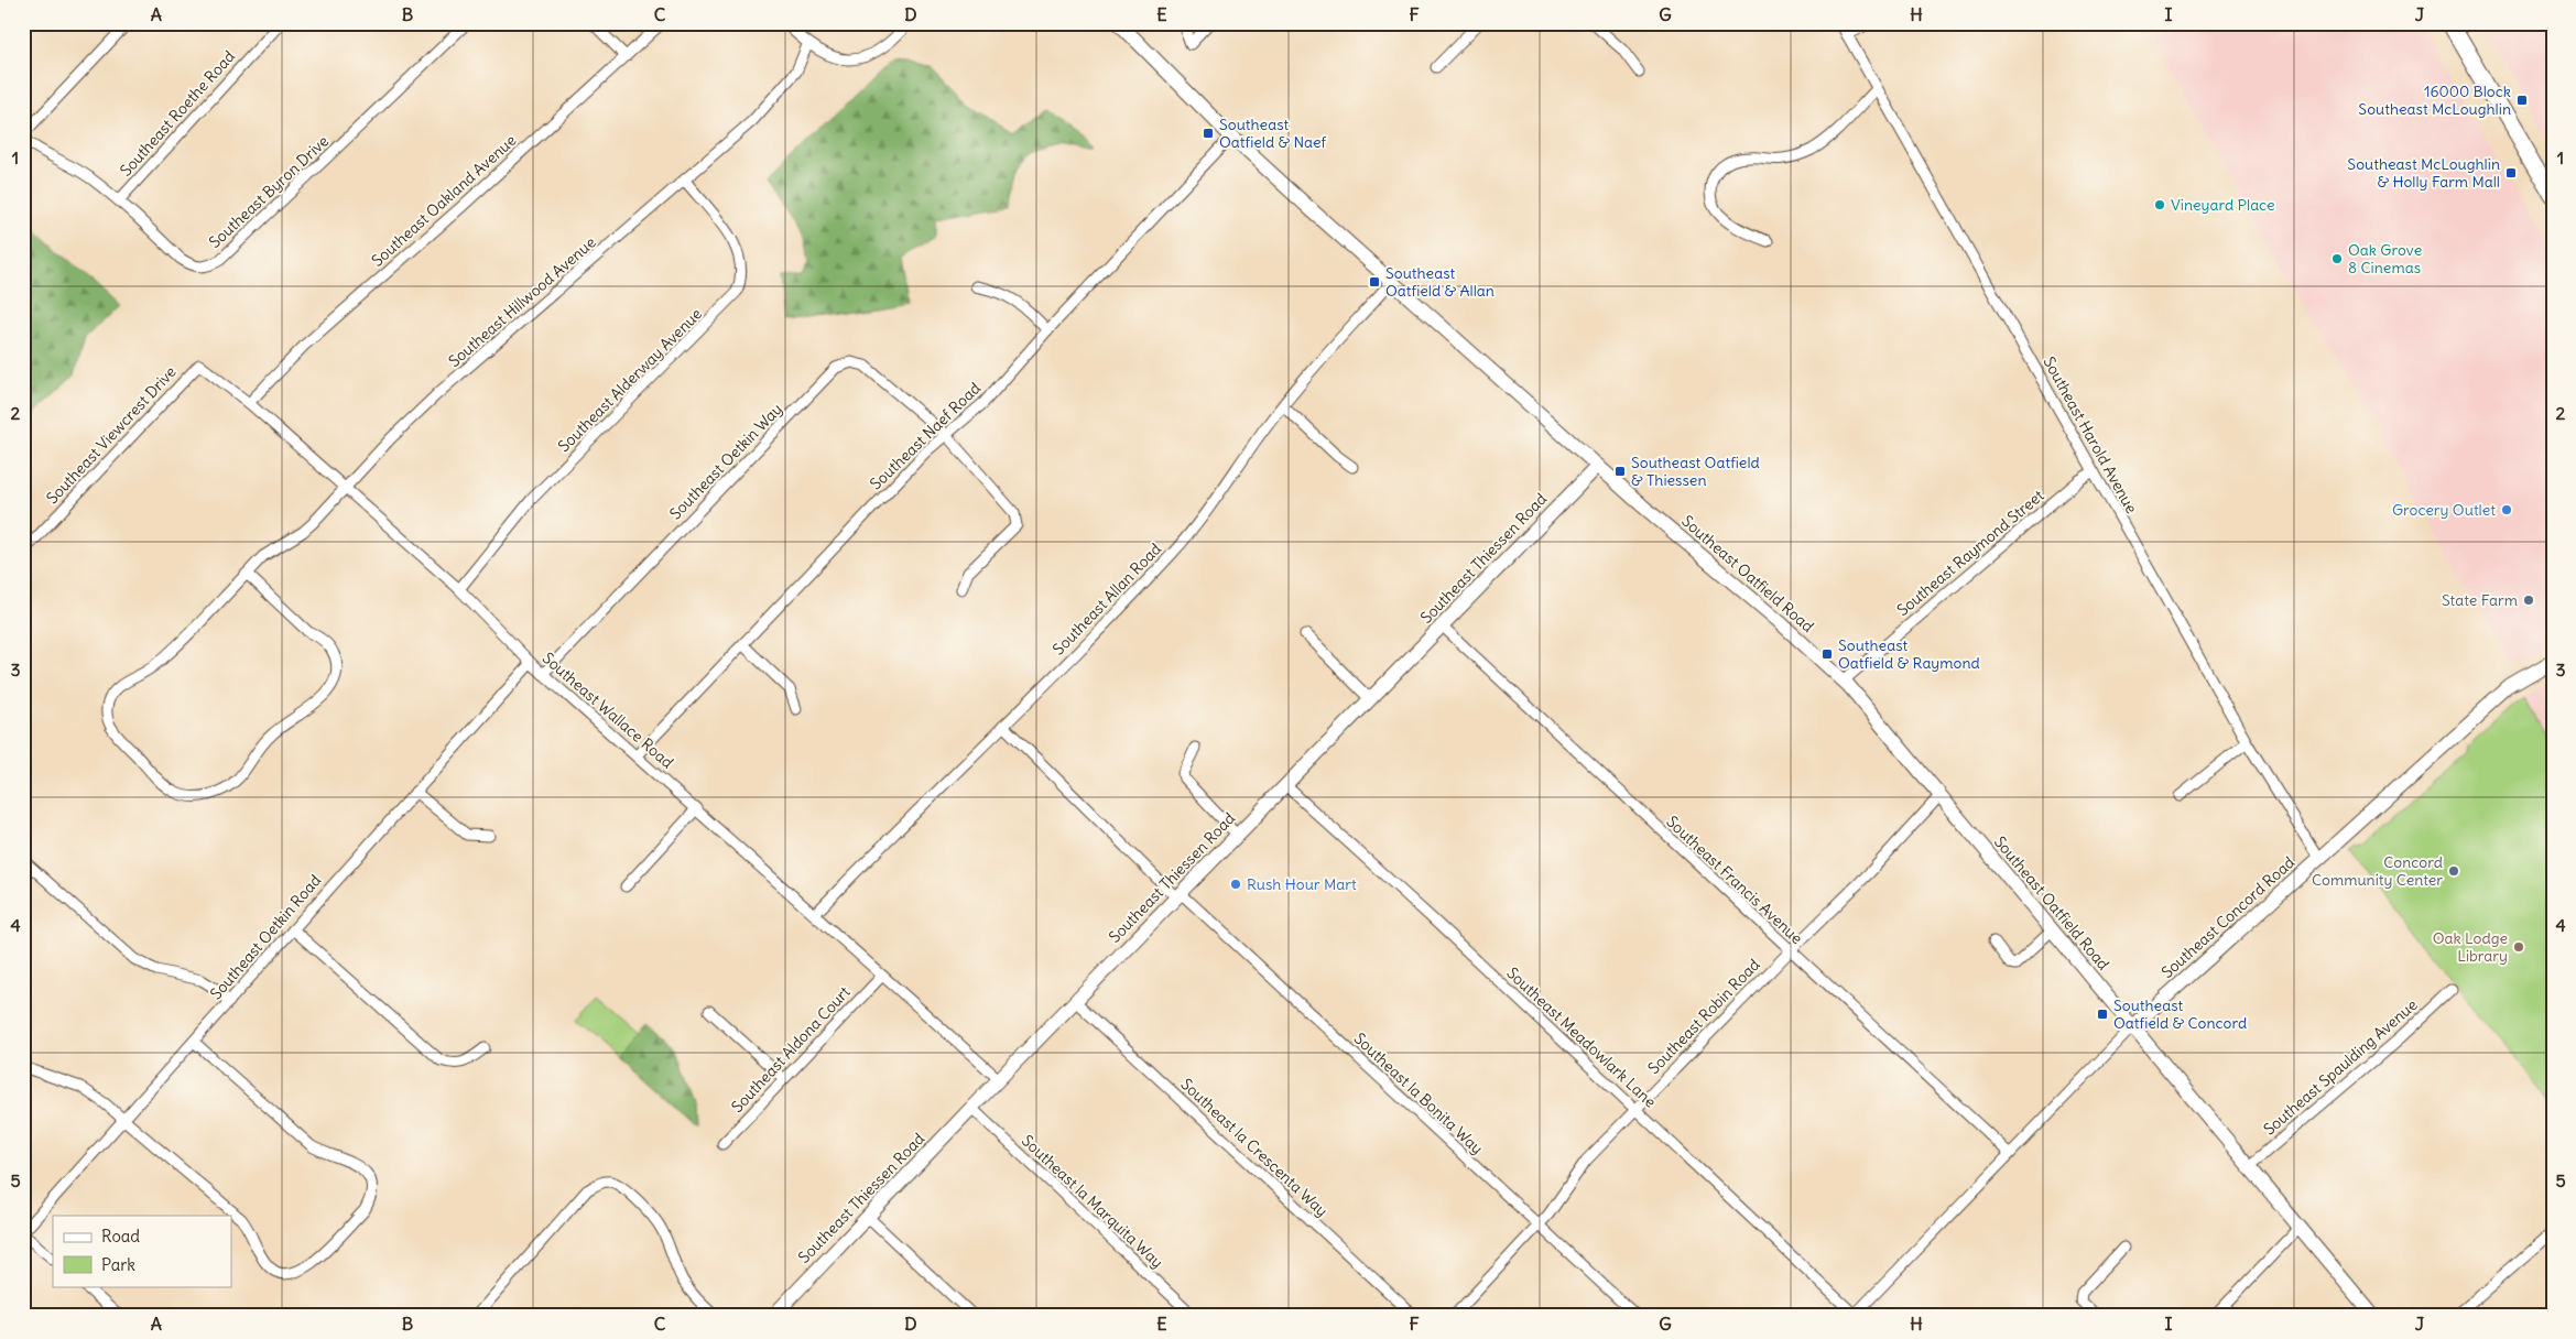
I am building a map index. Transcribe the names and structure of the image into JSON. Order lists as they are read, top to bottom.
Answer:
{
  "streets": {
    "main road": ["Southeast Thiessen Road", "Southeast Oatfield Road", "Southeast Concord Road"],
    "street": [
      "Southeast Roethe Road",
      "Southeast Byron Drive",
      "Southeast Oakland Avenue",
      "Southeast Hillwood Avenue",
      "Southeast Alderway Avenue",
      "Southeast Viewcrest Drive",
      "Southeast Harold Avenue",
      "Southeast Naef Road",
      "Southeast Oetkin Way",
      "Southeast Raymond Street",
      "Southeast Allan Road",
      "Southeast Wallace Road",
      "Southeast Francis Avenue",
      "Southeast Oetkin Road",
      "Southeast Robin Road",
      "Southeast Meadowlark Lane",
      "Southeast Aldona Court",
      "Southeast Spaulding Avenue",
      "Southeast la Bonita Way",
      "Southeast la Crescenta Way",
      "Southeast la Marquita Way"
    ]
  },
  "crossings": [
    ["Southeast Roethe Road", "Southeast Byron Drive"],
    ["Southeast Oakland Avenue", "Southeast Wallace Road"],
    ["Southeast Hillwood Avenue", "Southeast Alderway Avenue"],
    ["Southeast Hillwood Avenue", "Southeast Wallace Road"],
    ["Southeast Alderway Avenue", "Southeast Wallace Road"],
    ["Southeast Viewcrest Drive", "Southeast Wallace Road"],
    ["Southeast Harold Avenue", "Southeast Raymond Street"],
    ["Southeast Harold Avenue", "Southeast Concord Road"],
    ["Southeast Naef Road", "Southeast Oetkin Way"],
    ["Southeast Naef Road", "Southeast Oatfield Road"],
    ["Southeast Naef Road", "Southeast Wallace Road"],
    ["Southeast Oetkin Way", "Southeast Wallace Road"],
    ["Southeast Raymond Street", "Southeast Oatfield Road"],
    ["Southeast Thiessen Road", "Southeast Oatfield Road"],
    ["Southeast Thiessen Road", "Southeast Wallace Road"],
    ["Southeast Thiessen Road", "Southeast Francis Avenue"],
    ["Southeast Thiessen Road", "Southeast Meadowlark Lane"],
    ["Southeast Thiessen Road", "Southeast la Bonita Way"],
    ["Southeast Thiessen Road", "Southeast la Crescenta Way"],
    ["Southeast Thiessen Road", "Southeast la Marquita Way"],
    ["Southeast Oatfield Road", "Southeast Allan Road"],
    ["Southeast Oatfield Road", "Southeast Concord Road"],
    ["Southeast Oatfield Road", "Southeast Robin Road"],
    ["Southeast Oatfield Road", "Southeast Spaulding Avenue"],
    ["Southeast Allan Road", "Southeast Wallace Road"],
    ["Southeast Allan Road", "Southeast la Bonita Way"],
    ["Southeast Wallace Road", "Southeast Oetkin Road"],
    ["Southeast Wallace Road", "Southeast Aldona Court"],
    ["Southeast Francis Avenue", "Southeast Concord Road"],
    ["Southeast Francis Avenue", "Southeast Robin Road"],
    ["Southeast Concord Road", "Southeast Meadowlark Lane"],
    ["Southeast Robin Road", "Southeast Meadowlark Lane"],
    ["Southeast Robin Road", "Southeast la Bonita Way"]
  ],
  "places": {
    "transit": [
      "16000 Block Southeast McLoughlin",
      "Southeast Oatfield & Naef",
      "Southeast McLoughlin & Holly Farm Mall",
      "Southeast Oatfield & Allan",
      "Southeast Oatfield & Thiessen",
      "Southeast Oatfield & Raymond",
      "Southeast Oatfield & Concord"
    ],
    "other": [
      "Vineyard Place",
      "Oak Grove 8 Cinemas",
      "Grocery Outlet",
      "State Farm",
      "Concord Community Center",
      "Rush Hour Mart",
      "Oak Lodge Library"
    ]
  },
  "legend": ["Road", "Park"],
  "grid": {
    "columns": [
      "A",
      "B",
      "C",
      "D",
      "E",
      "F",
      "G",
      "H",
      "I",
      "J"
    ],
    "rows": [
      "1",
      "2",
      "3",
      "4",
      "5"
    ]
  }
}
